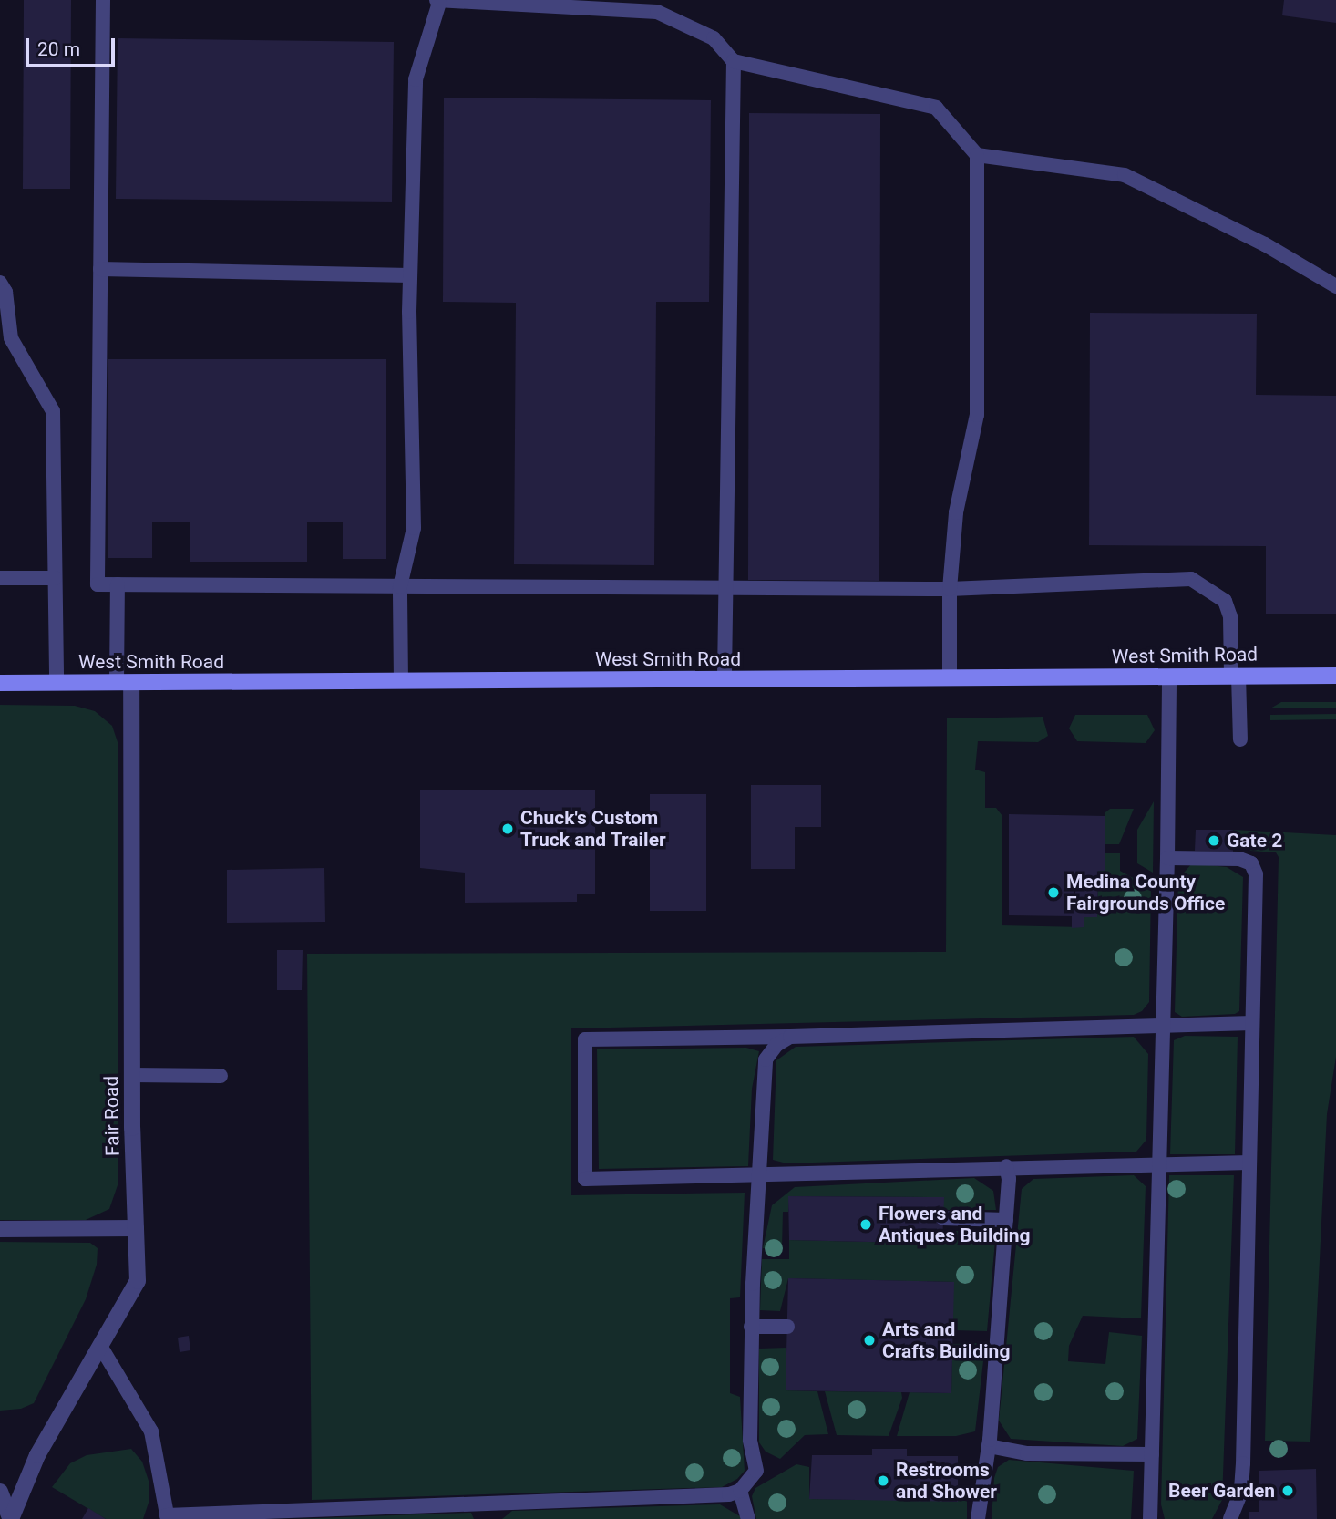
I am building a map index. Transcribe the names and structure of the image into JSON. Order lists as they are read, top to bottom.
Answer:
{
  "streets": {
    "street": ["West Smith Road", "Fair Road"]
  },
  "crossings": [
    ["West Smith Road", "Fair Road"]
  ],
  "places": [
    "Chuck's Custom Truck and Trailer",
    "Gate 2",
    "Medina County Fairgrounds Office",
    "Flowers and Antiques Building",
    "Arts and Crafts Building",
    "Restrooms and Shower",
    "Beer Garden"
  ],
  "scale_bar": "20 m"
}
